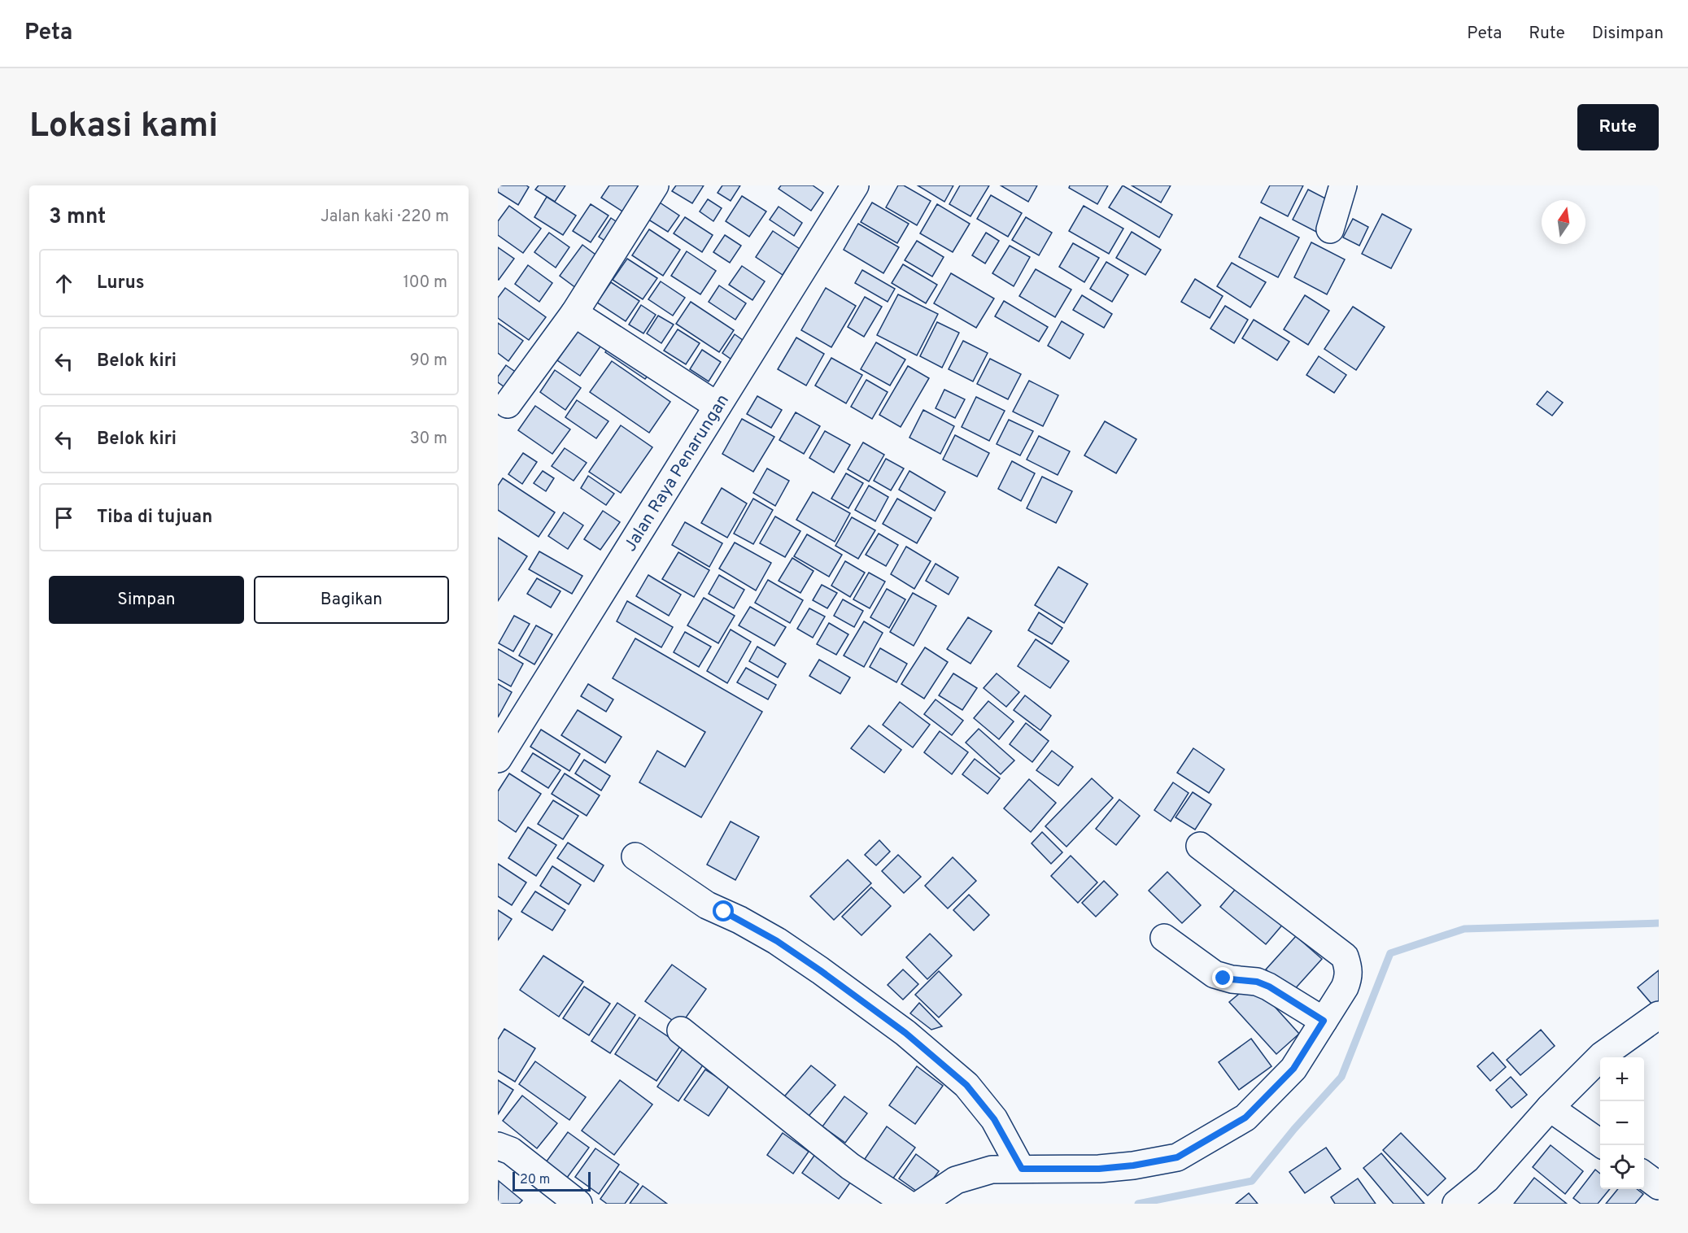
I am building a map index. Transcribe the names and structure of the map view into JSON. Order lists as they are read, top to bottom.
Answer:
{
  "streets": {
    "street": ["Jalan Raya Penarungan"]
  },
  "scale_bar": "20 m",
  "north": "top",
  "page": {
    "header": "Peta",
    "nav": ["Peta", "Rute", "Disimpan"],
    "buttons": [
      "Rute",
      ["Simpan", "Bagikan"]
    ],
    "title": "Lokasi kami",
    "heading": ["3 mnt", "Jalan kaki · 220 m"],
    "list": [
      ["Lurus", "100 m"],
      ["Belok kiri", "90 m"],
      ["Belok kiri", "30 m"],
      "Tiba di tujuan"
    ],
    "map_buttons": ["+", "−"],
    "scale": "20 m"
  }
}
